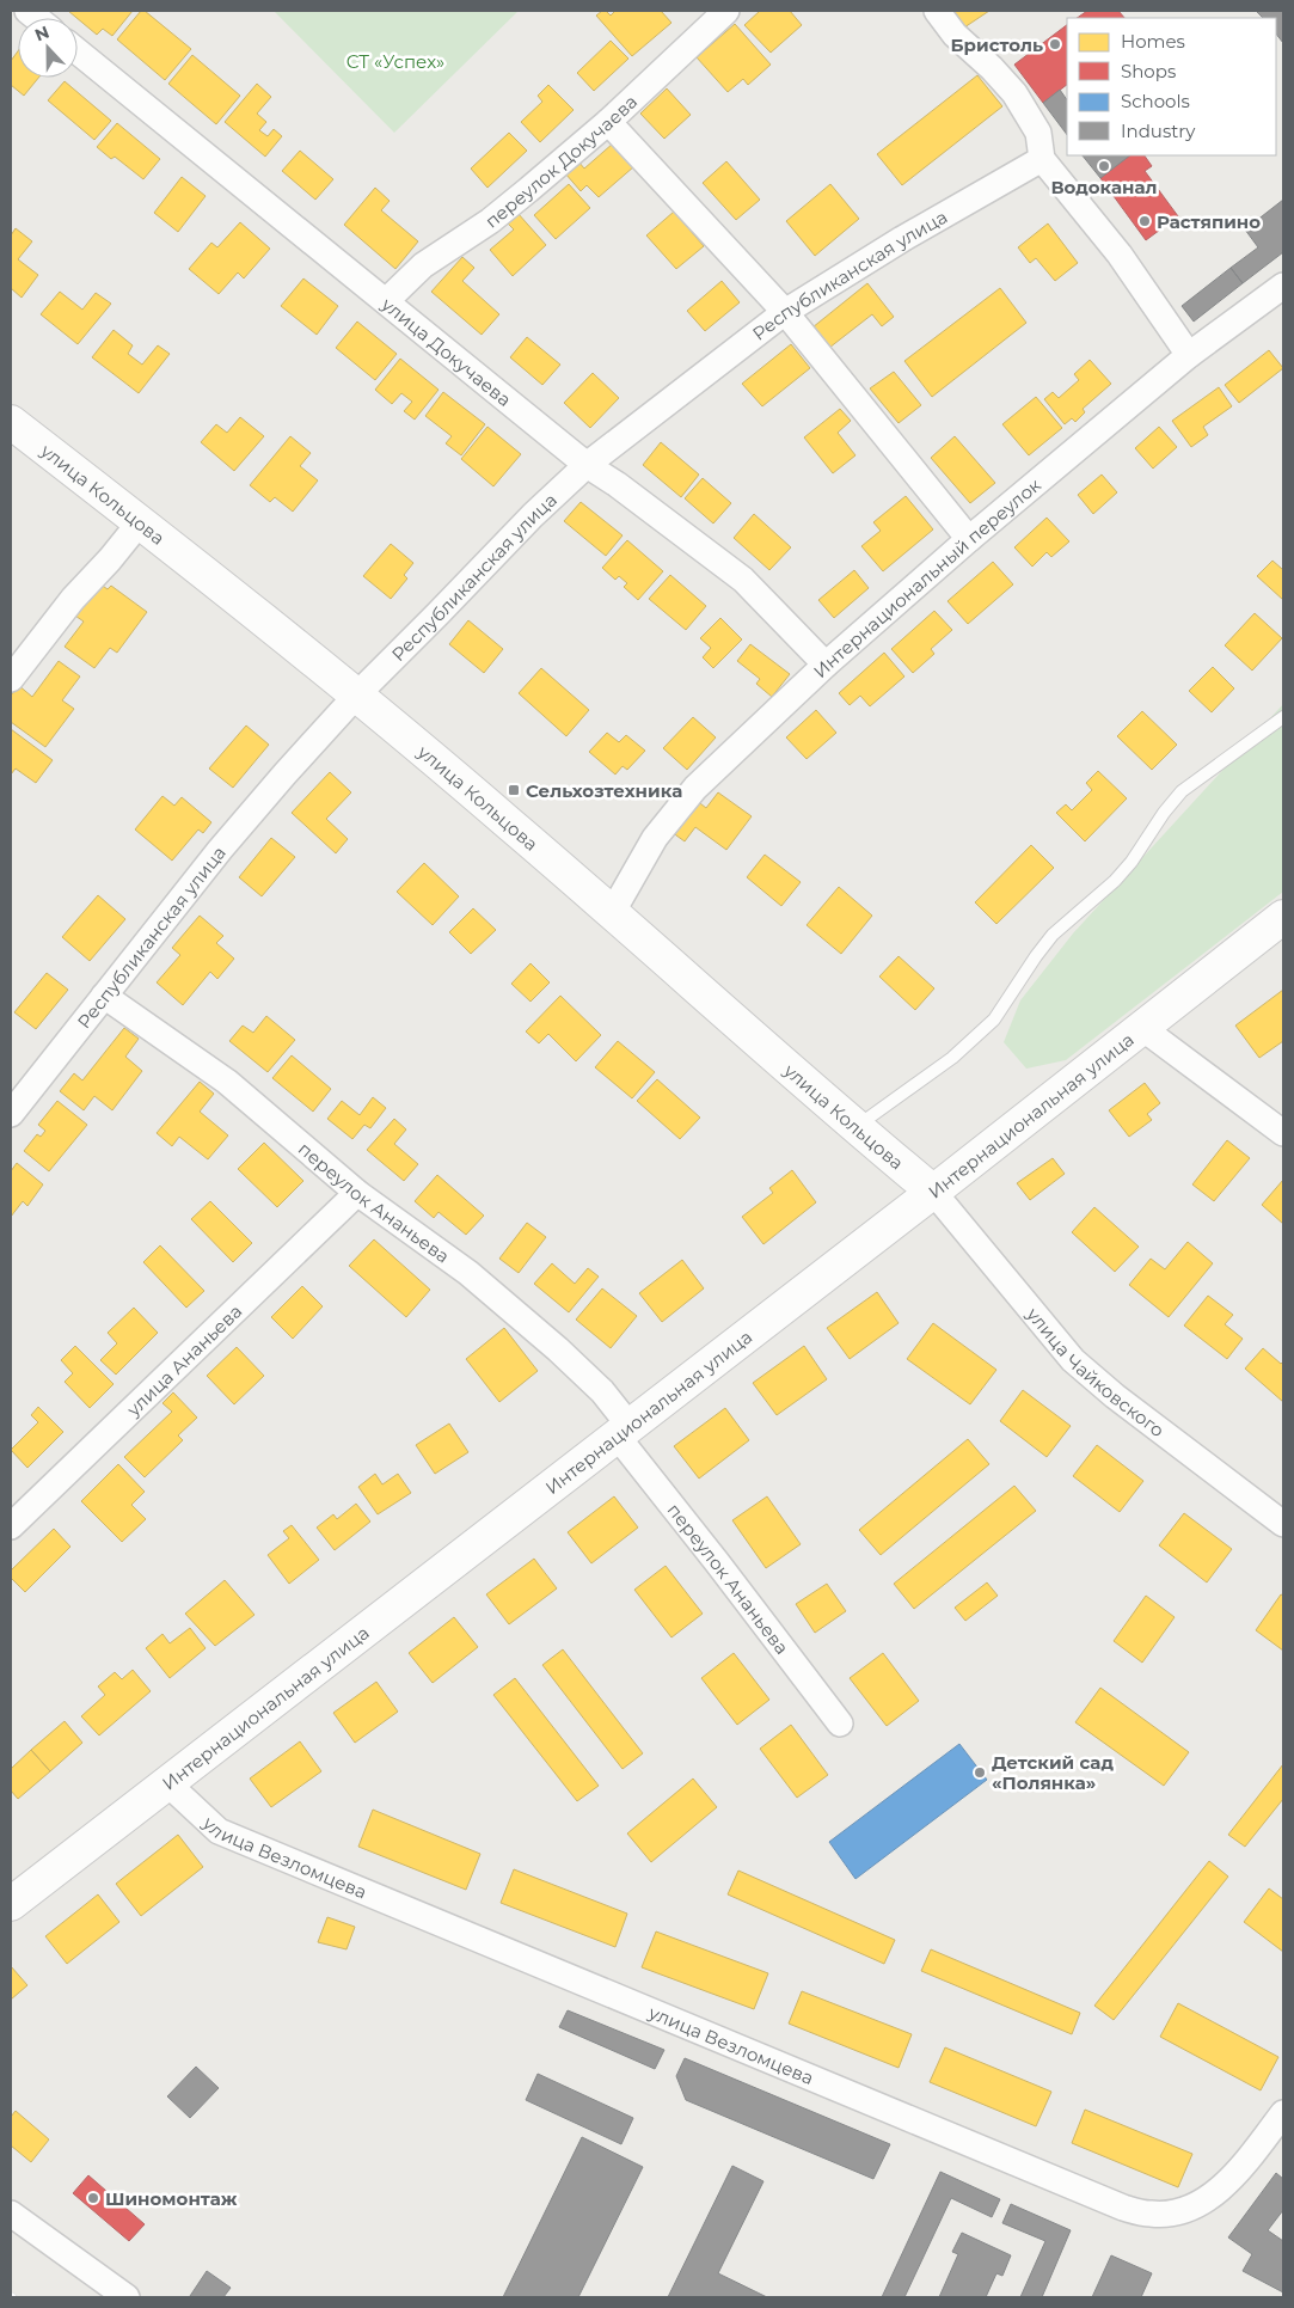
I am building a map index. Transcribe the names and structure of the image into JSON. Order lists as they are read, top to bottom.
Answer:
{
  "streets": {
    "main road": ["улица Кольцова", "Интернациональная улица"],
    "street": [
      "переулок Докучаева",
      "Республиканская улица",
      "улица Докучаева",
      "Интернациональный переулок",
      "переулок Ананьева",
      "улица Ананьева",
      "улица Чайковского",
      "улица Везломцева"
    ]
  },
  "crossings": [
    ["переулок Докучаева", "улица Докучаева"],
    ["Республиканская улица", "улица Докучаева"],
    ["Республиканская улица", "улица Кольцова"],
    ["Республиканская улица", "переулок Ананьева"],
    ["улица Докучаева", "Интернациональный переулок"],
    ["улица Кольцова", "Интернациональный переулок"],
    ["улица Кольцова", "Интернациональная улица"],
    ["улица Кольцова", "улица Чайковского"],
    ["Интернациональная улица", "переулок Ананьева"],
    ["Интернациональная улица", "улица Чайковского"],
    ["Интернациональная улица", "улица Везломцева"],
    ["переулок Ананьева", "улица Ананьева"]
  ],
  "parks": ["СТ «Успех»"],
  "places": {
    "other": [
      "Бристоль",
      "Водоканал",
      "Растяпино",
      "Детский сад «Полянка»",
      "Шиномонтаж"
    ],
    "transit": ["Сельхозтехника"]
  },
  "legend": [
    "Homes",
    "Shops",
    "Schools",
    "Industry"
  ],
  "north": "top"
}
